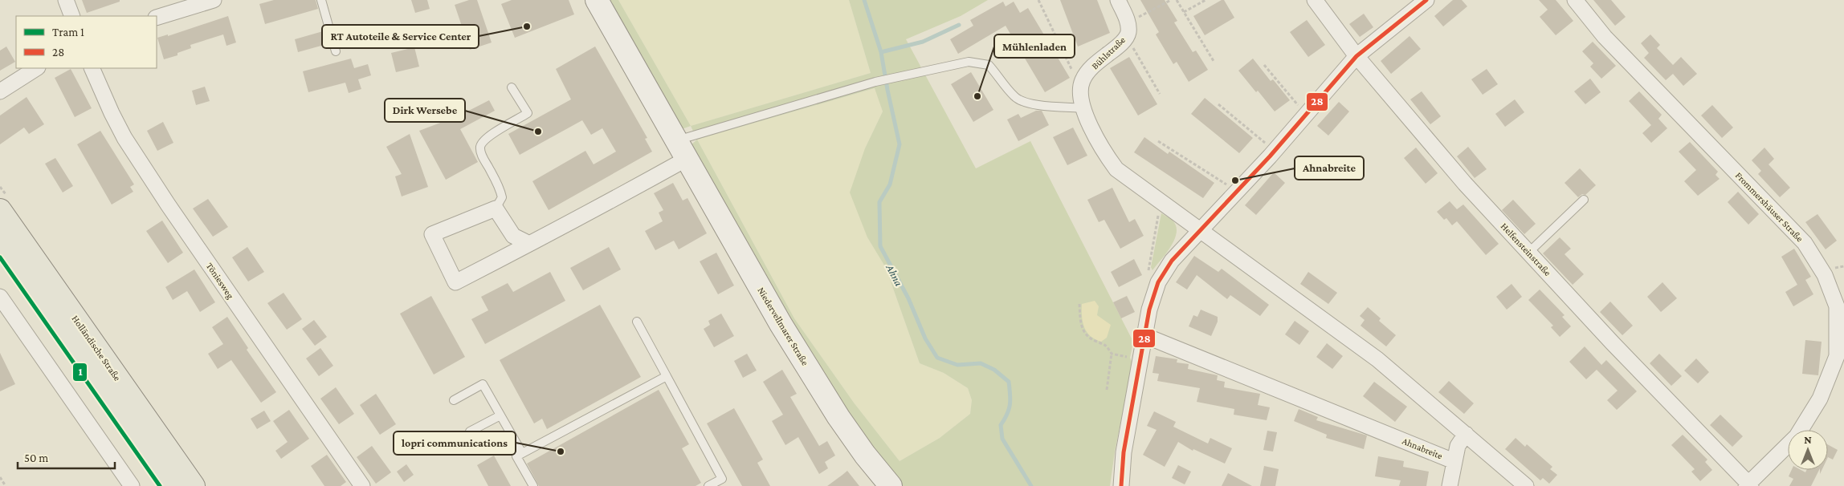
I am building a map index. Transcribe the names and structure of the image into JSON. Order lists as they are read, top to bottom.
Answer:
{
  "streets": {
    "main road": ["Niedervellmarer Straße", "Holländische Straße"],
    "street": [
      "Bühlstraße",
      "Frommershäuser Straße",
      "Helfensteinstraße",
      "Töniesweg",
      "Ahnabreite"
    ]
  },
  "crossings": [
    ["Frommershäuser Straße", "Helfensteinstraße"]
  ],
  "water": ["Ahna"],
  "places": [
    "RT Autoteile & Service Center",
    "Mühlenladen",
    "Dirk Wersebe",
    "Ahnabreite",
    "lopri communications"
  ],
  "lines": ["transit line 28", "tram line 1"],
  "legend": ["Tram 1", "28"],
  "scale_bar": "50 m",
  "north": "top"
}
